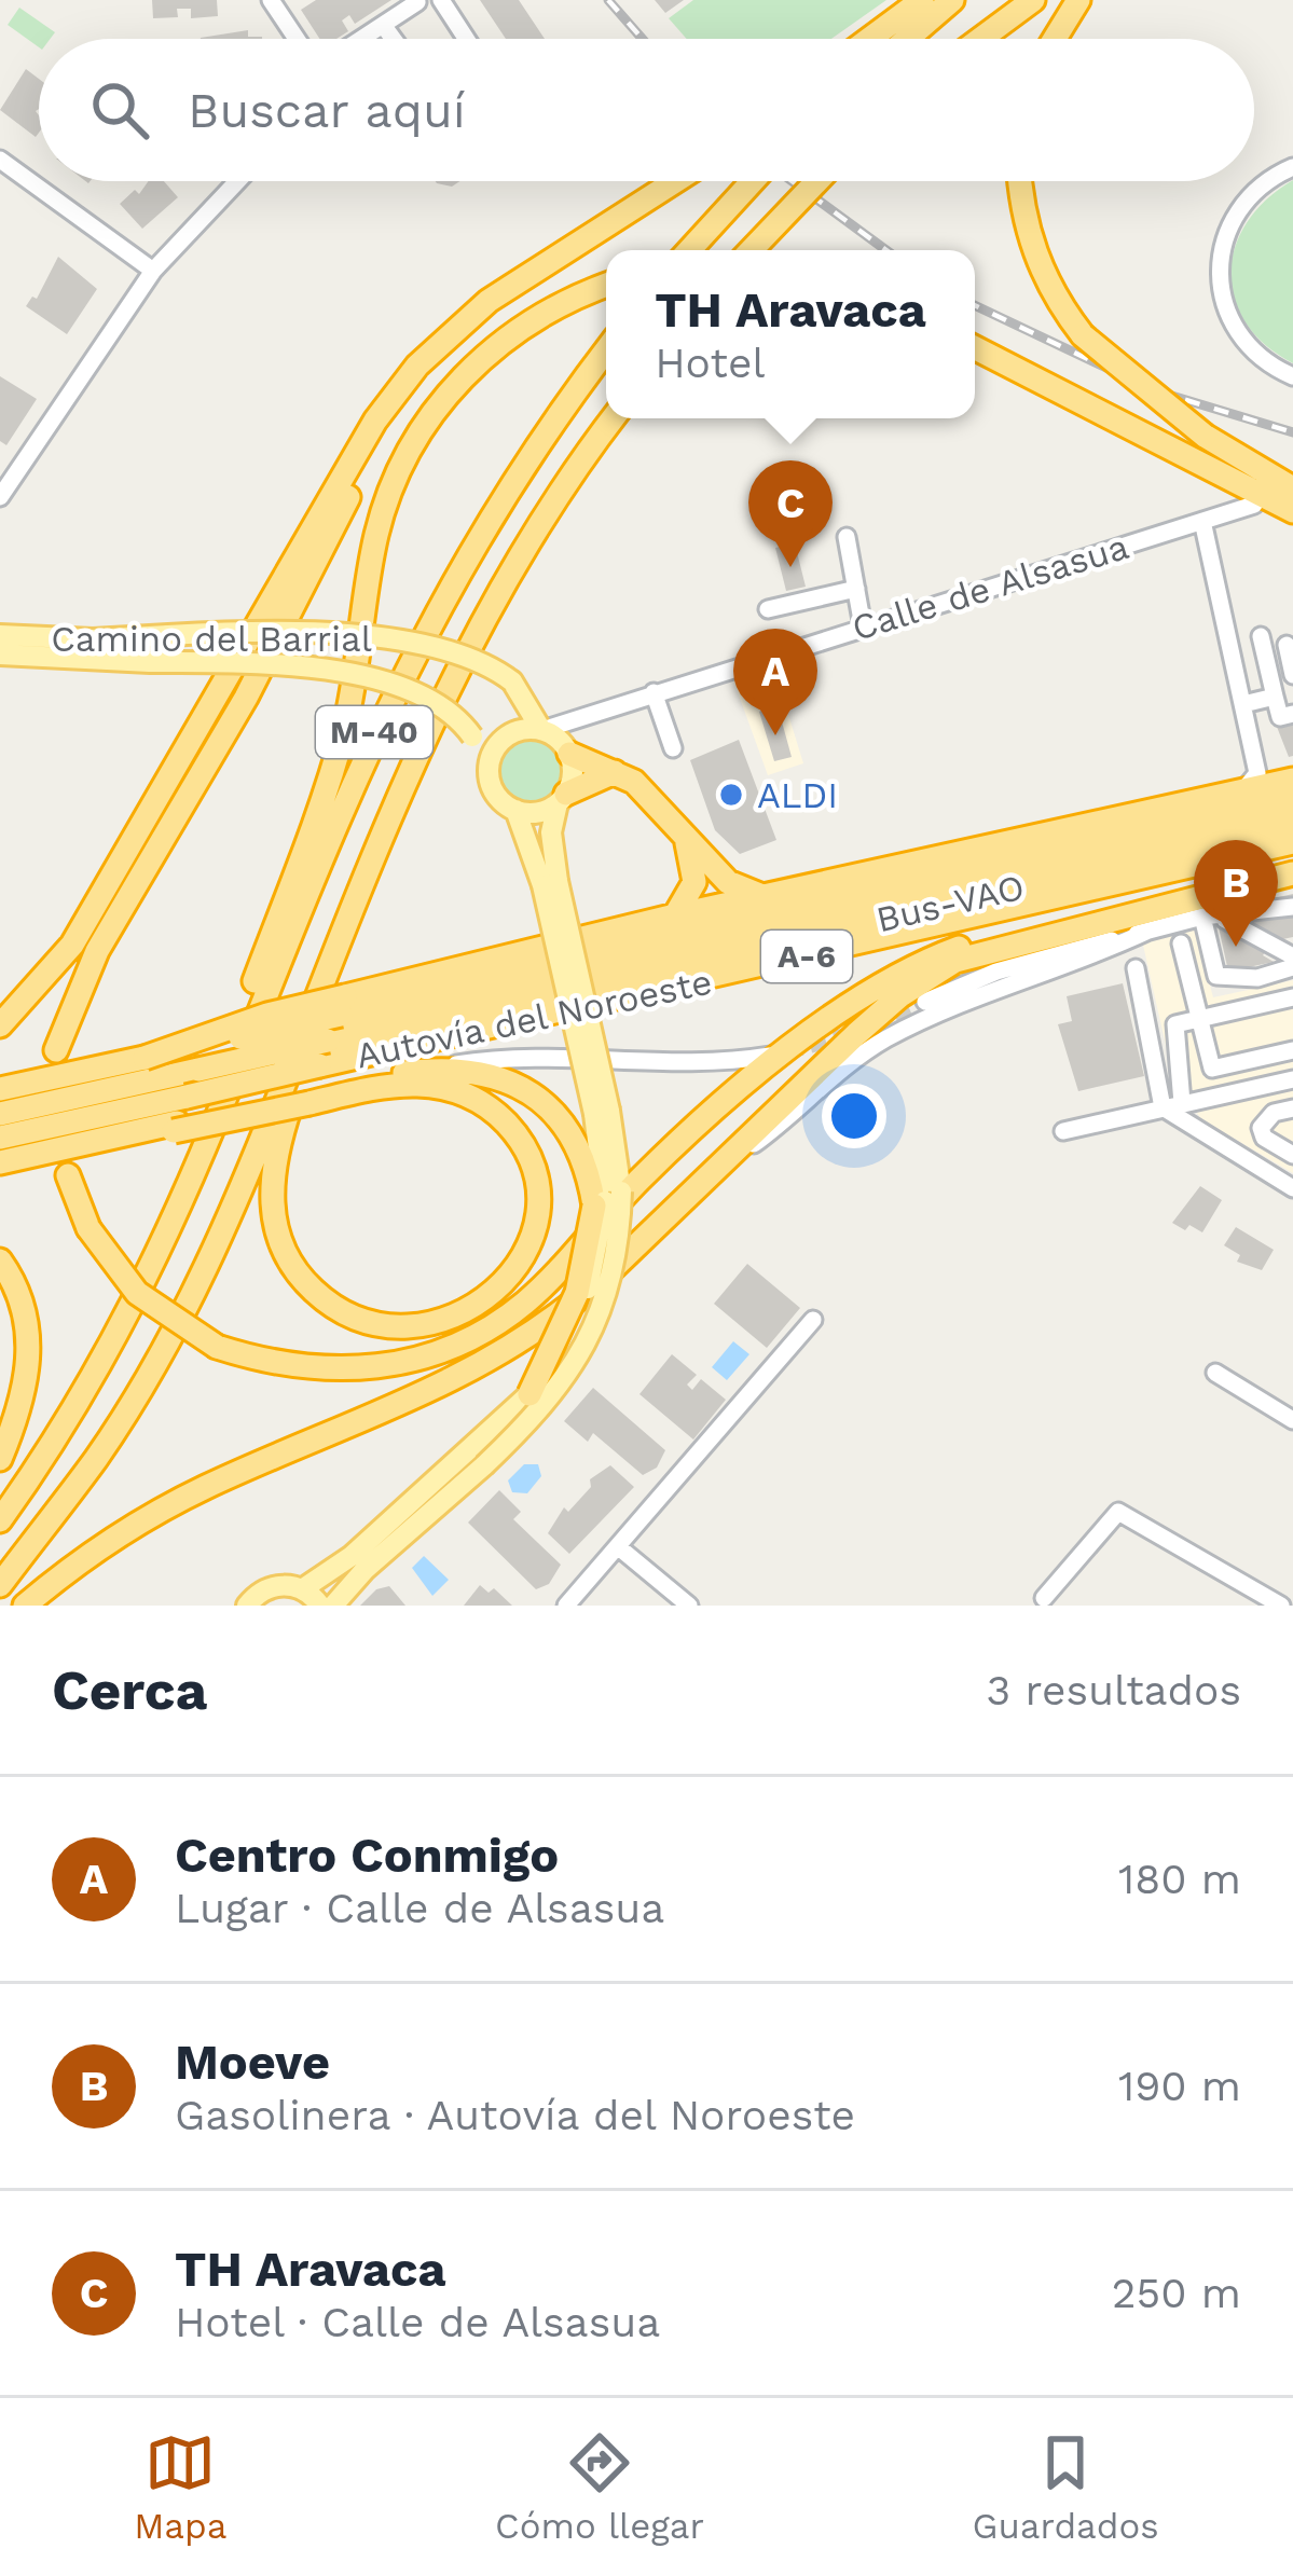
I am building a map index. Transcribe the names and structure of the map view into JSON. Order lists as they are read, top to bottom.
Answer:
{
  "streets": {
    "highway": [
      "M-40",
      "Bus-VAO",
      "A-6",
      "Autovía del Noroeste"
    ],
    "main road": ["Camino del Barrial"],
    "street": ["Calle de Alsasua"]
  },
  "crossings": [
    ["Calle de Alsasua", "Camino del Barrial"]
  ],
  "places": ["ALDI"],
  "page": {
    "search": "Buscar aquí",
    "popup": ["TH Aravaca", "Hotel"],
    "pins": ["C", "A", "B"],
    "heading": ["Cerca", "3 resultados"],
    "list": [
      {
        "mark": "A",
        "name": "Centro Conmigo",
        "note": "Lugar · Calle de Alsasua",
        "value": "180 m"
      },
      {
        "mark": "B",
        "name": "Moeve",
        "note": "Gasolinera · Autovía del Noroeste",
        "value": "190 m"
      },
      {
        "mark": "C",
        "name": "TH Aravaca",
        "note": "Hotel · Calle de Alsasua",
        "value": "250 m"
      }
    ],
    "nav": ["Mapa", "Cómo llegar", "Guardados"]
  }
}
